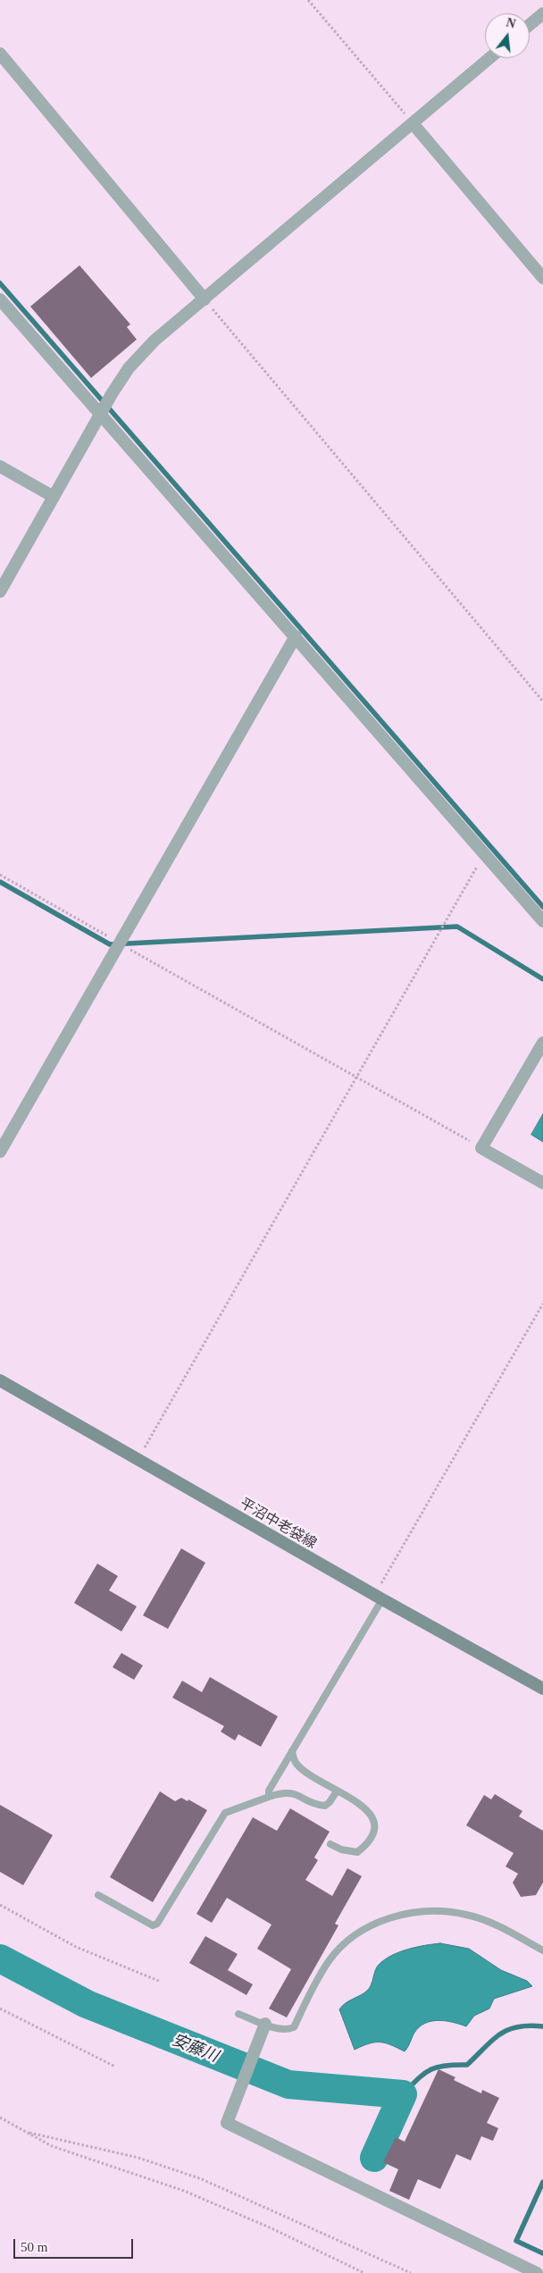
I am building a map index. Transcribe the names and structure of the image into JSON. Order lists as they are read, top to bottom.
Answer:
{
  "streets": {
    "main road": ["平沼中老袋線"]
  },
  "water": ["安藤川"],
  "scale_bar": "50 m",
  "north": "top"
}
